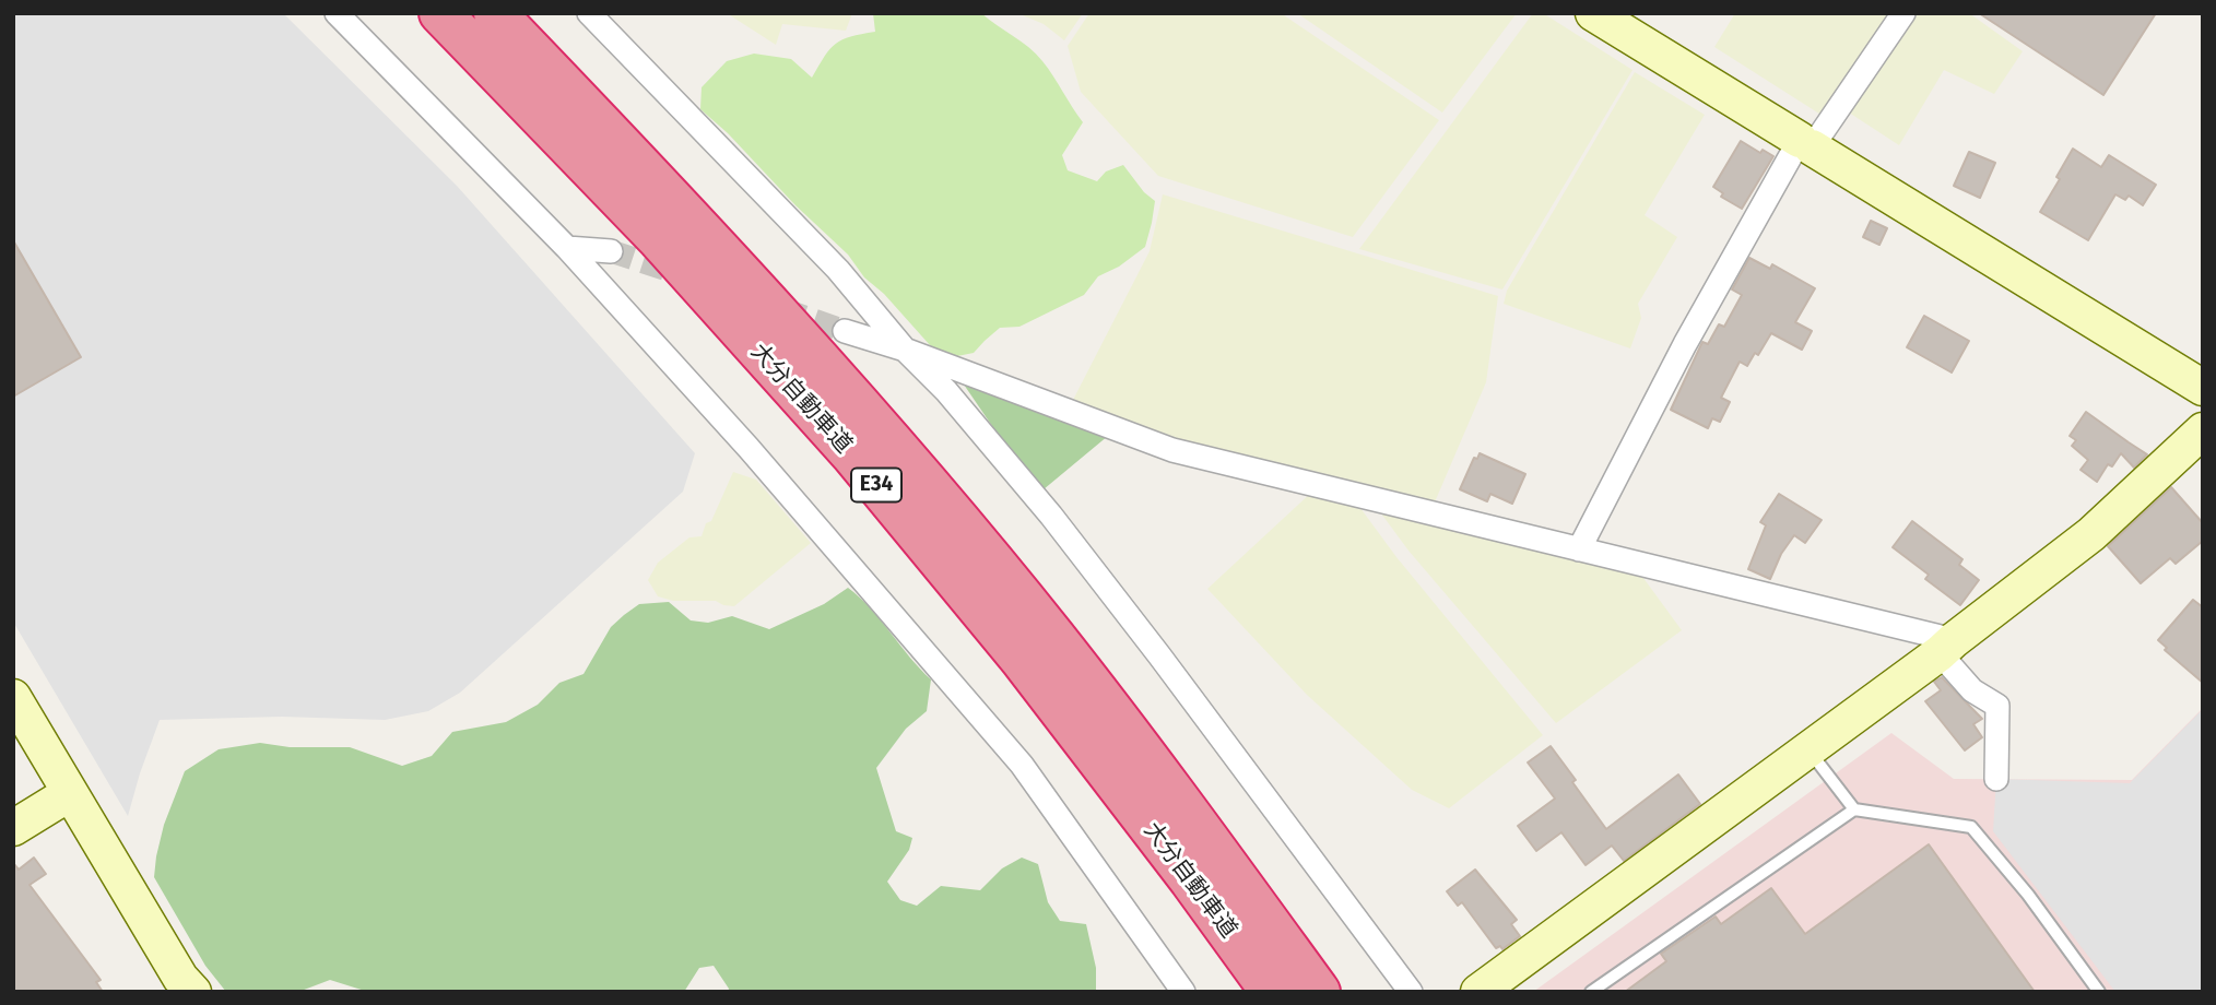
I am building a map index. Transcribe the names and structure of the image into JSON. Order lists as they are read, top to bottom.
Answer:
{
  "streets": {
    "highway": ["大分自動車道", "E34"]
  }
}
